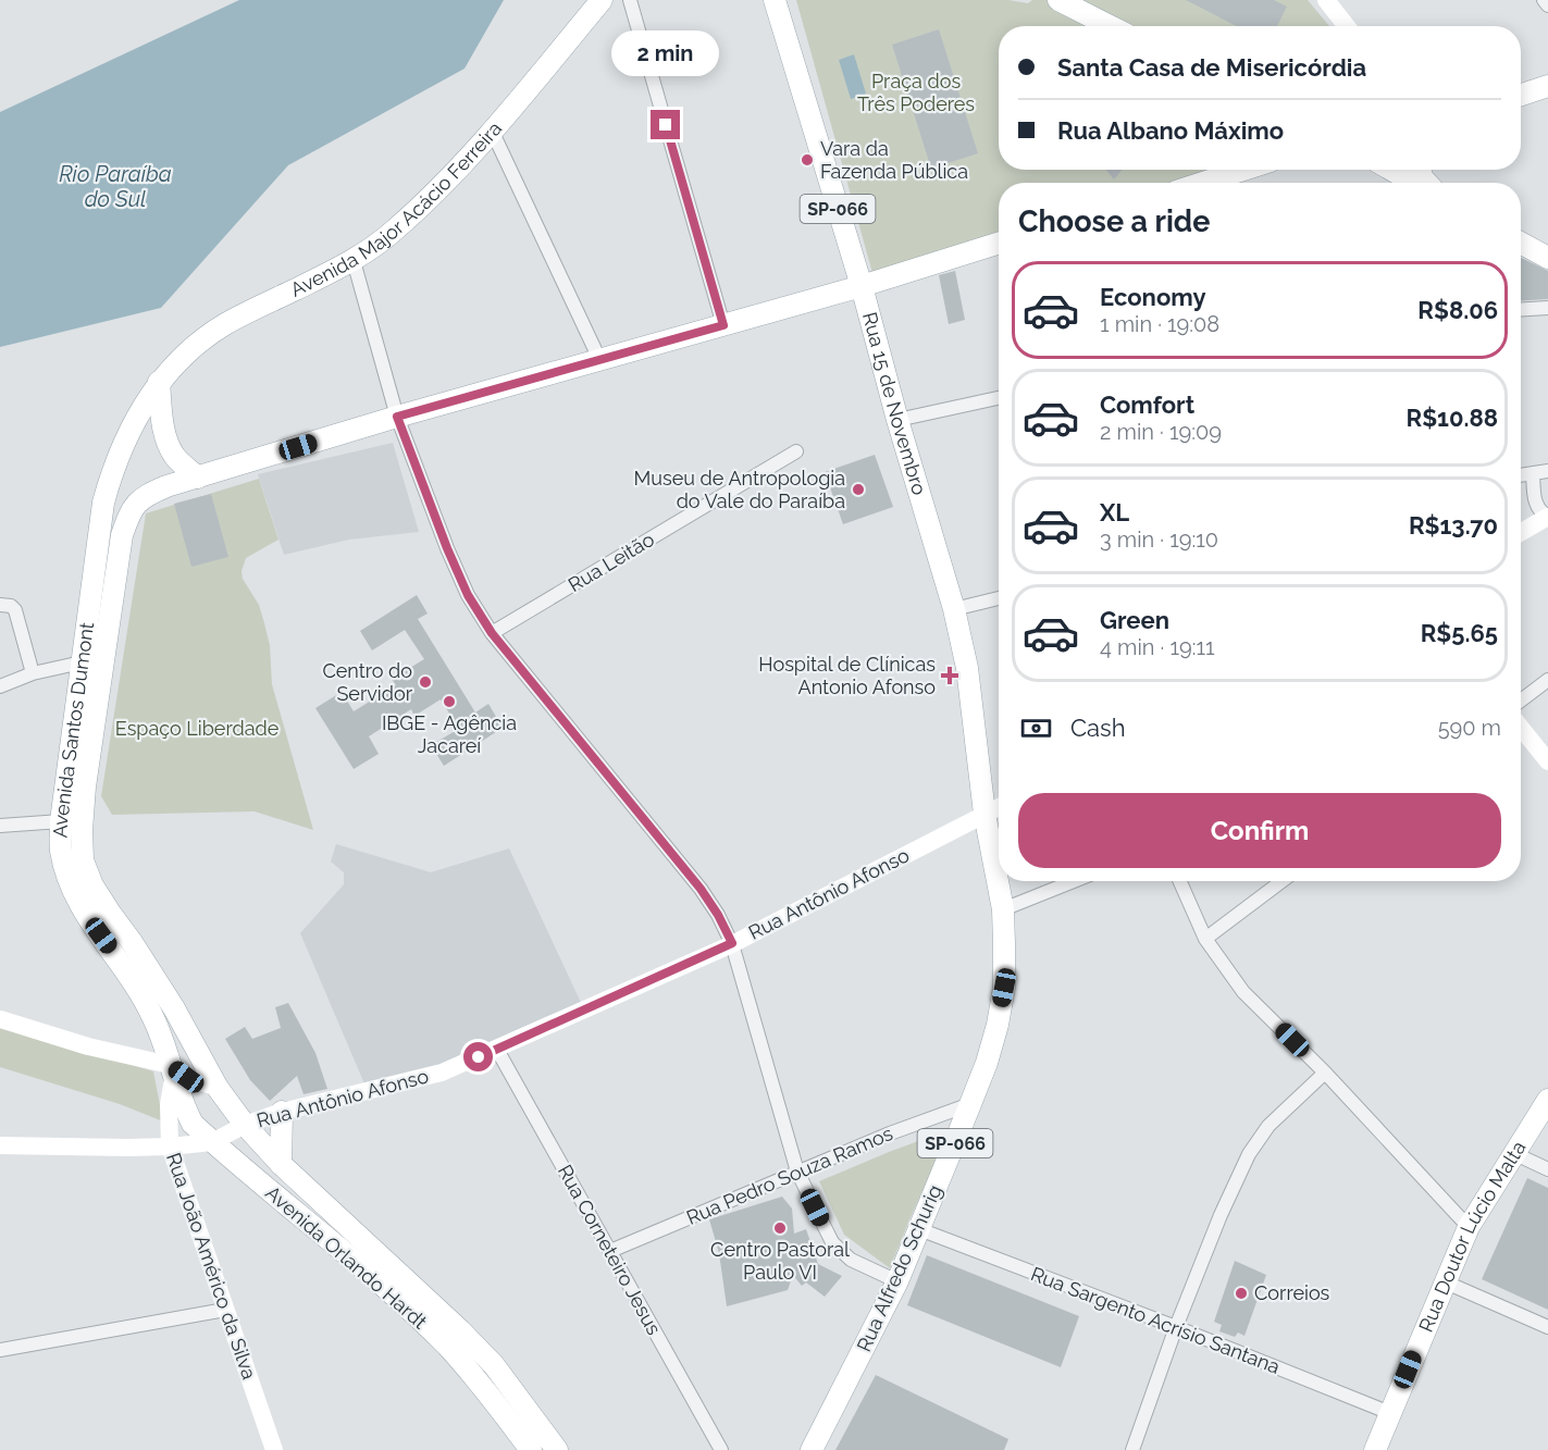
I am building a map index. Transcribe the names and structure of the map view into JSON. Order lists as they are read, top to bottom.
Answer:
{
  "streets": {
    "main road": [
      "Avenida Major Acácio Ferreira",
      "SP-066",
      "Rua 15 de Novembro",
      "Avenida Santos Dumont",
      "Rua Doutor Lúcio Malta",
      "Avenida Orlando Hardt",
      "Rua Alfredo Schurig"
    ],
    "street": [
      "Rua Leitão",
      "Rua Antônio Afonso",
      "Rua Pedro Souza Ramos",
      "Rua Corneteiro Jesus",
      "Rua João Américo da Silva",
      "Rua Sargento Acrísio Santana"
    ]
  },
  "crossings": [
    ["Avenida Major Acácio Ferreira", "Avenida Santos Dumont"],
    ["Rua 15 de Novembro", "Rua Antônio Afonso"],
    ["Rua 15 de Novembro", "Rua Alfredo Schurig"],
    ["Avenida Santos Dumont", "Rua Antônio Afonso"],
    ["Avenida Santos Dumont", "Avenida Orlando Hardt"],
    ["Avenida Santos Dumont", "Rua João Américo da Silva"],
    ["Rua Antônio Afonso", "Rua Corneteiro Jesus"],
    ["Rua Antônio Afonso", "Avenida Orlando Hardt"],
    ["Rua Antônio Afonso", "Rua Alfredo Schurig"],
    ["Rua Pedro Souza Ramos", "Rua Corneteiro Jesus"],
    ["Rua Pedro Souza Ramos", "Rua Alfredo Schurig"],
    ["Rua Doutor Lúcio Malta", "Rua Sargento Acrísio Santana"],
    ["Avenida Orlando Hardt", "Rua João Américo da Silva"],
    ["Rua Alfredo Schurig", "Rua Sargento Acrísio Santana"]
  ],
  "water": ["Rio Paraíba do Sul"],
  "parks": ["Praça dos Três Poderes", "Espaço Liberdade"],
  "places": {
    "other": [
      "Vara da Fazenda Pública",
      "Museu de Antropologia do Vale do Paraíba",
      "Centro do Servidor",
      "IBGE - Agência Jacareí",
      "Centro Pastoral Paulo VI",
      "Correios"
    ],
    "health": ["Hospital de Clínicas Antonio Afonso"]
  },
  "page": {
    "banner": ["Santa Casa de Misericórdia", "Rua Albano Máximo"],
    "bubble": "2 min",
    "heading": "Choose a ride",
    "list": [
      {
        "name": "Economy",
        "note": "1 min · 19:08",
        "value": "R$8.06"
      },
      {
        "name": "Comfort",
        "note": "2 min · 19:09",
        "value": "R$10.88"
      },
      {
        "name": "XL",
        "note": "3 min · 19:10",
        "value": "R$13.70"
      },
      {
        "name": "Green",
        "note": "4 min · 19:11",
        "value": "R$5.65"
      }
    ],
    "pay": ["Cash", "590 m"],
    "buttons": "Confirm"
  }
}
